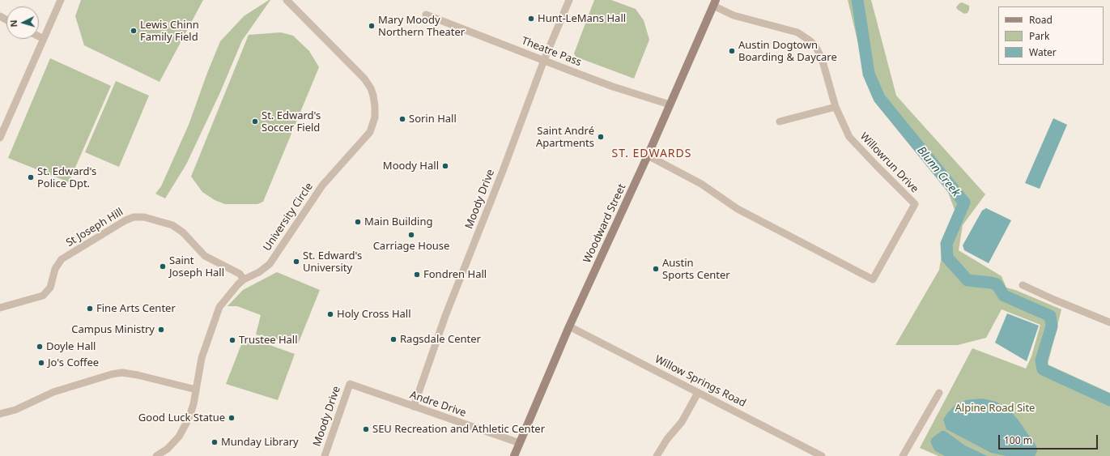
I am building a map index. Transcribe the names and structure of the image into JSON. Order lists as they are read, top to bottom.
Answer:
{
  "streets": {
    "street": [
      "Theatre Pass",
      "Willowrun Drive",
      "Moody Drive",
      "University Circle",
      "Woodward Street",
      "St Joseph Hill",
      "Willow Springs Road",
      "Andre Drive"
    ]
  },
  "crossings": [
    ["Theatre Pass", "Moody Drive"],
    ["Theatre Pass", "Woodward Street"],
    ["Willowrun Drive", "Woodward Street"],
    ["Moody Drive", "Andre Drive"],
    ["University Circle", "St Joseph Hill"],
    ["Woodward Street", "Willow Springs Road"],
    ["Woodward Street", "Andre Drive"]
  ],
  "districts": ["ST. EDWARDS"],
  "water": ["Blunn Creek"],
  "parks": ["Alpine Road Site"],
  "places": [
    "Hunt-LeMans Hall",
    "Mary Moody Northern Theater",
    "Lewis Chinn Family Field",
    "Austin Dogtown Boarding & Daycare",
    "Sorin Hall",
    "St. Edward's Soccer Field",
    "Saint André Apartments",
    "Moody Hall",
    "St. Edward's Police Dpt.",
    "Main Building",
    "Carriage House",
    "St. Edward's University",
    "Saint Joseph Hall",
    "Austin Sports Center",
    "Fondren Hall",
    "Fine Arts Center",
    "Holy Cross Hall",
    "Campus Ministry",
    "Ragsdale Center",
    "Trustee Hall",
    "Doyle Hall",
    "Jo's Coffee",
    "Good Luck Statue",
    "SEU Recreation and Athletic Center",
    "Munday Library"
  ],
  "legend": ["Road", "Park", "Water"],
  "scale_bar": "100 m",
  "north": "left"
}
